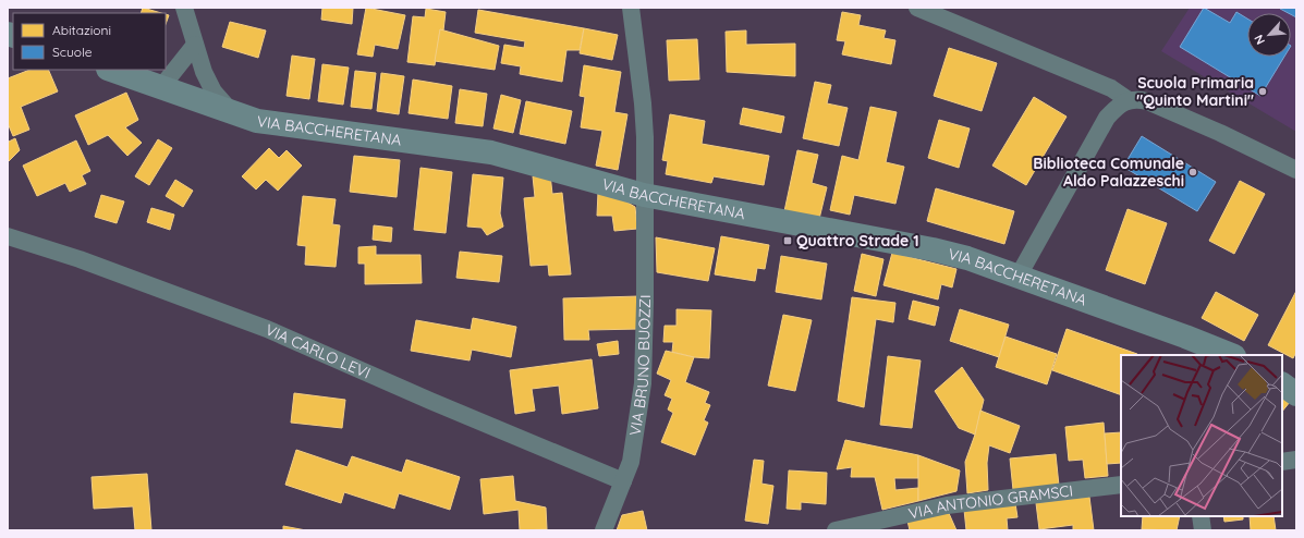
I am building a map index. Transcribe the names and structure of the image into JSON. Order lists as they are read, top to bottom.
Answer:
{
  "streets": {
    "street": [
      "VIA BACCHERETANA",
      "VIA CARLO LEVI",
      "VIA BRUNO BUOZZI",
      "VIA ANTONIO GRAMSCI"
    ]
  },
  "crossings": [
    ["VIA BACCHERETANA", "VIA BRUNO BUOZZI"],
    ["VIA CARLO LEVI", "VIA BRUNO BUOZZI"]
  ],
  "places": {
    "other": ["Scuola Primaria \"Quinto Martini\"", "Biblioteca Comunale Aldo Palazzeschi"],
    "transit": ["Quattro Strade 1"]
  },
  "legend": ["Abitazioni", "Scuole"],
  "north": "bottom left"
}
